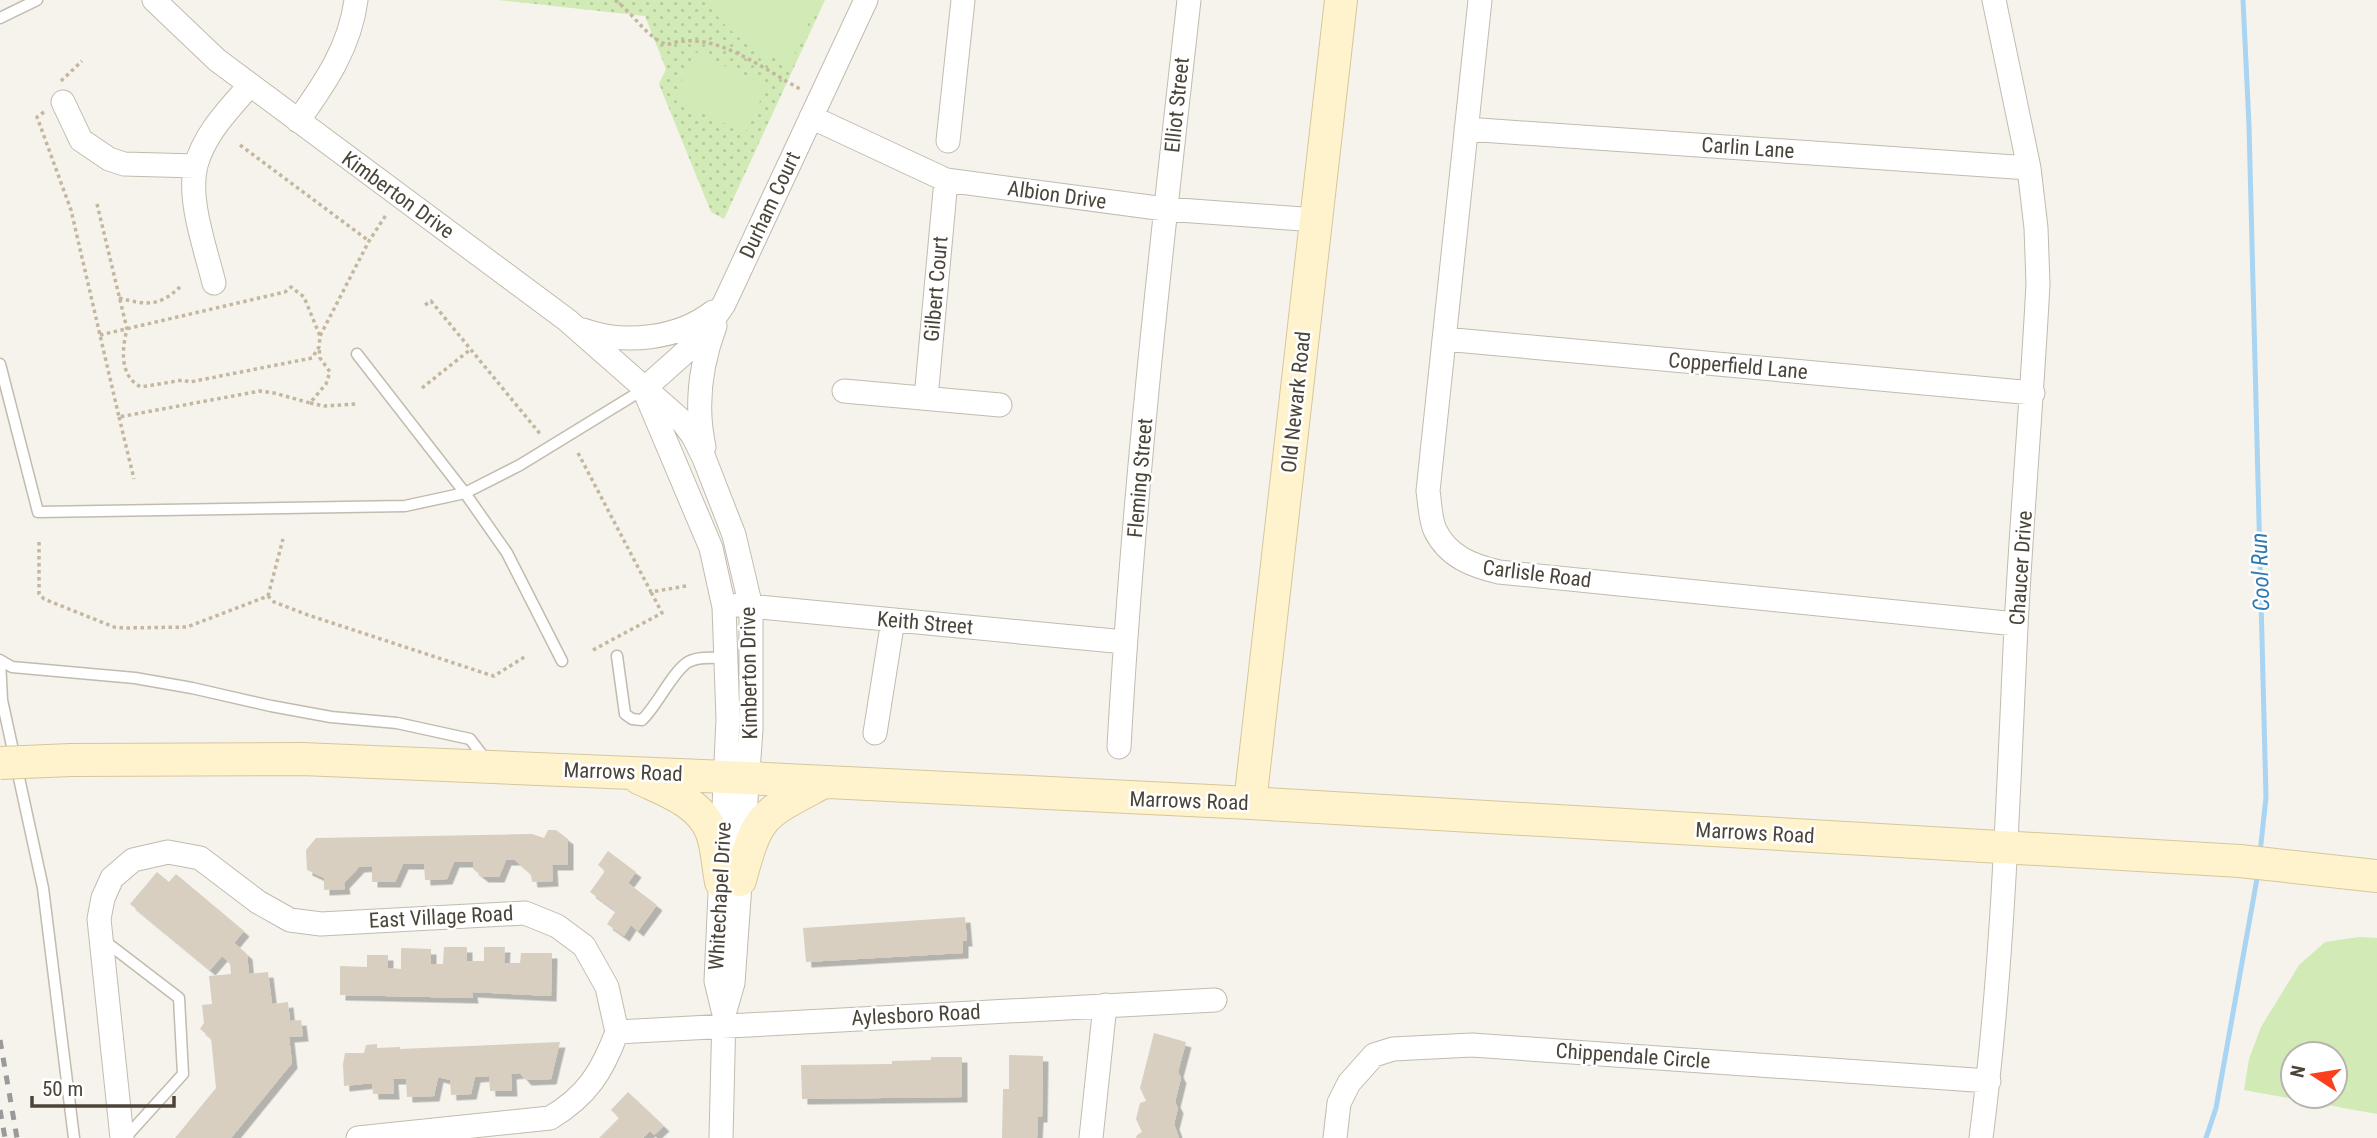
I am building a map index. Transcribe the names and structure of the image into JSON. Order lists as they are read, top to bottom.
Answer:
{
  "streets": {
    "street": [
      "Elliot Street",
      "Carlin Lane",
      "Kimberton Drive",
      "Albion Drive",
      "Durham Court",
      "Gilbert Court",
      "Copperfield Lane",
      "Old Newark Road",
      "Fleming Street",
      "Chaucer Drive",
      "Carlisle Road",
      "Keith Street",
      "Marrows Road",
      "Whitechapel Drive",
      "East Village Road",
      "Aylesboro Road",
      "Chippendale Circle"
    ]
  },
  "crossings": [
    ["Elliot Street", "Albion Drive"],
    ["Elliot Street", "Fleming Street"],
    ["Carlin Lane", "Chaucer Drive"],
    ["Carlin Lane", "Carlisle Road"],
    ["Kimberton Drive", "Durham Court"],
    ["Kimberton Drive", "Keith Street"],
    ["Kimberton Drive", "Marrows Road"],
    ["Kimberton Drive", "Whitechapel Drive"],
    ["Albion Drive", "Durham Court"],
    ["Albion Drive", "Gilbert Court"],
    ["Albion Drive", "Old Newark Road"],
    ["Albion Drive", "Fleming Street"],
    ["Copperfield Lane", "Chaucer Drive"],
    ["Copperfield Lane", "Carlisle Road"],
    ["Old Newark Road", "Marrows Road"],
    ["Fleming Street", "Keith Street"],
    ["Chaucer Drive", "Carlisle Road"],
    ["Chaucer Drive", "Marrows Road"],
    ["Chaucer Drive", "Chippendale Circle"],
    ["Marrows Road", "Whitechapel Drive"],
    ["Whitechapel Drive", "Aylesboro Road"],
    ["East Village Road", "Aylesboro Road"]
  ],
  "water": ["Cool Run"],
  "scale_bar": "50 m",
  "north": "left"
}
